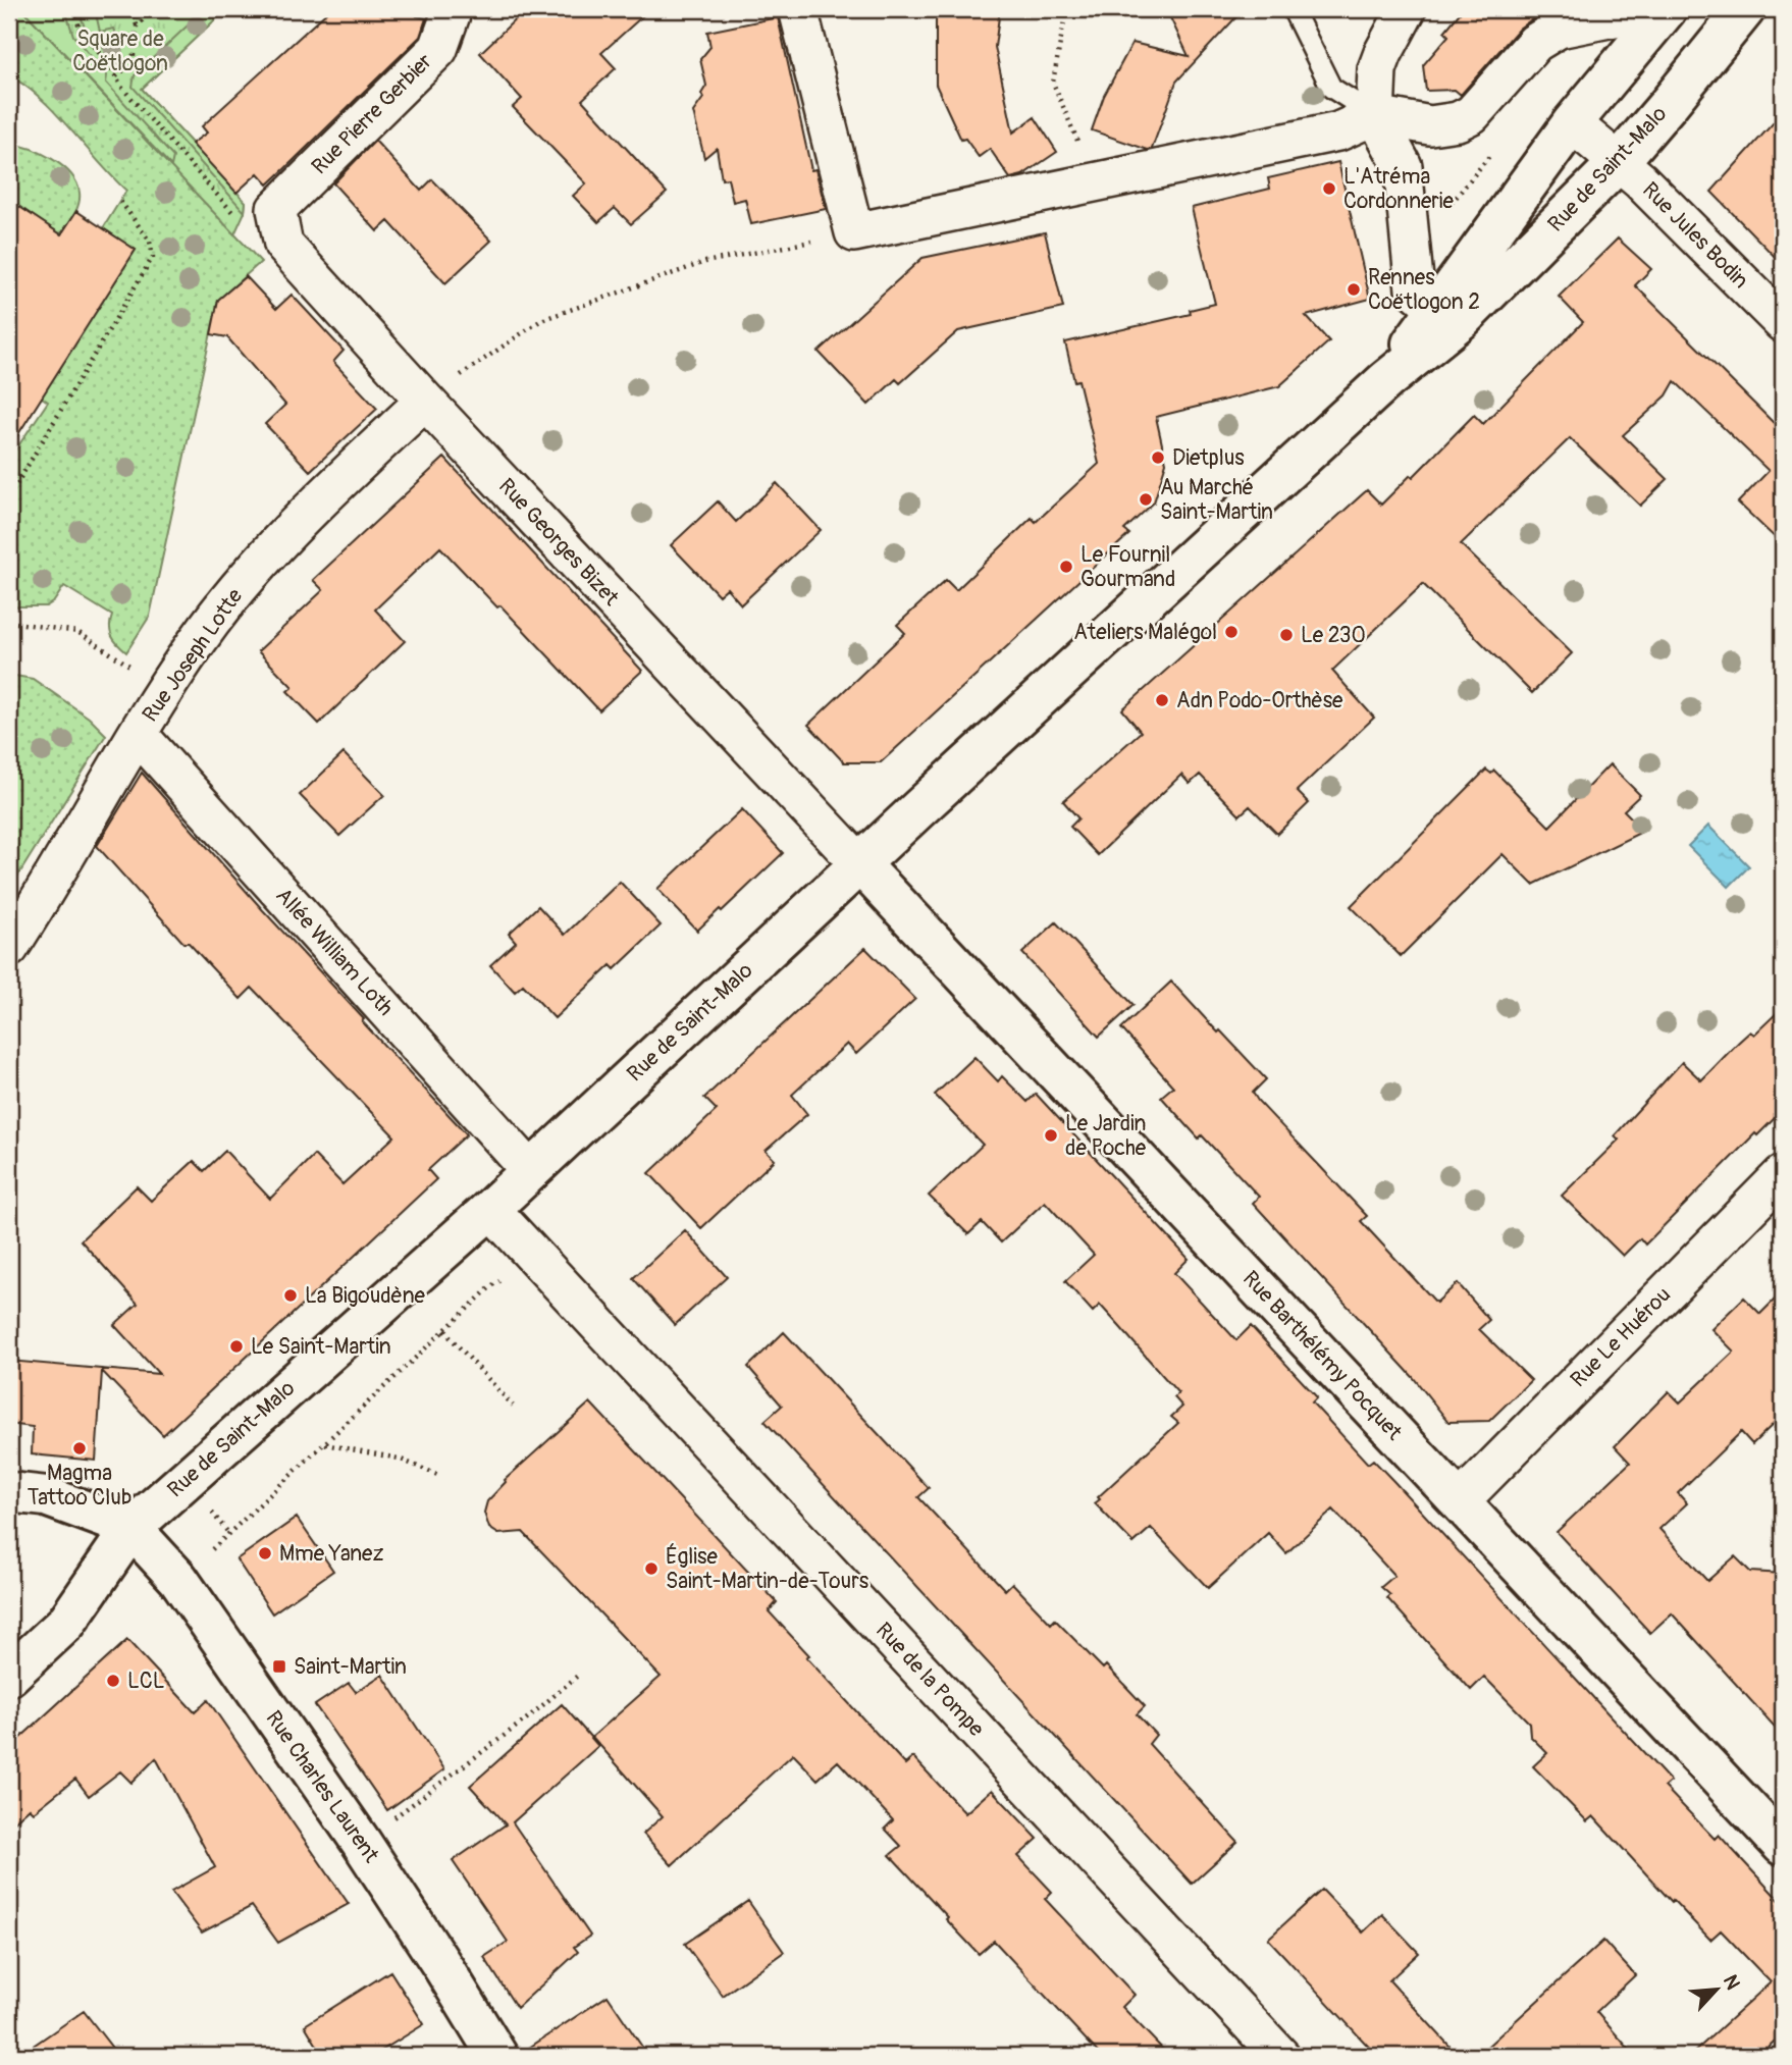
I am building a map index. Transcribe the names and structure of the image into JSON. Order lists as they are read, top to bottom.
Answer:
{
  "streets": {
    "main road": ["Rue de Saint-Malo", "Rue Barthélémy Pocquet", "Rue Charles Laurent"],
    "street": [
      "Rue Pierre Gerbier",
      "Rue Jules Bodin",
      "Rue Georges Bizet",
      "Rue Joseph Lotte",
      "Allée William Loth",
      "Rue Le Huérou",
      "Rue de la Pompe"
    ]
  },
  "crossings": [
    ["Rue Pierre Gerbier", "Rue Georges Bizet"],
    ["Rue de Saint-Malo", "Rue Jules Bodin"],
    ["Rue de Saint-Malo", "Rue Georges Bizet"],
    ["Rue de Saint-Malo", "Allée William Loth"],
    ["Rue de Saint-Malo", "Rue Barthélémy Pocquet"],
    ["Rue de Saint-Malo", "Rue de la Pompe"],
    ["Rue de Saint-Malo", "Rue Charles Laurent"],
    ["Rue Georges Bizet", "Rue Joseph Lotte"],
    ["Rue Georges Bizet", "Rue Barthélémy Pocquet"],
    ["Rue Joseph Lotte", "Allée William Loth"],
    ["Rue Le Huérou", "Rue Barthélémy Pocquet"]
  ],
  "parks": ["Square de Coëtlogon"],
  "places": {
    "other": [
      "L'Atréma Cordonnerie",
      "Rennes Coëtlogon 2",
      "Dietplus",
      "Au Marché Saint-Martin",
      "Le Fournil Gourmand",
      "Ateliers Malégol",
      "Le 230",
      "Adn Podo-Orthèse",
      "Le Jardin de Poche",
      "La Bigoudène",
      "Le Saint-Martin",
      "Magma Tattoo Club",
      "Mme Yanez",
      "Église Saint-Martin-de-Tours",
      "LCL"
    ],
    "transit": ["Saint-Martin"]
  },
  "north": "top right"
}
